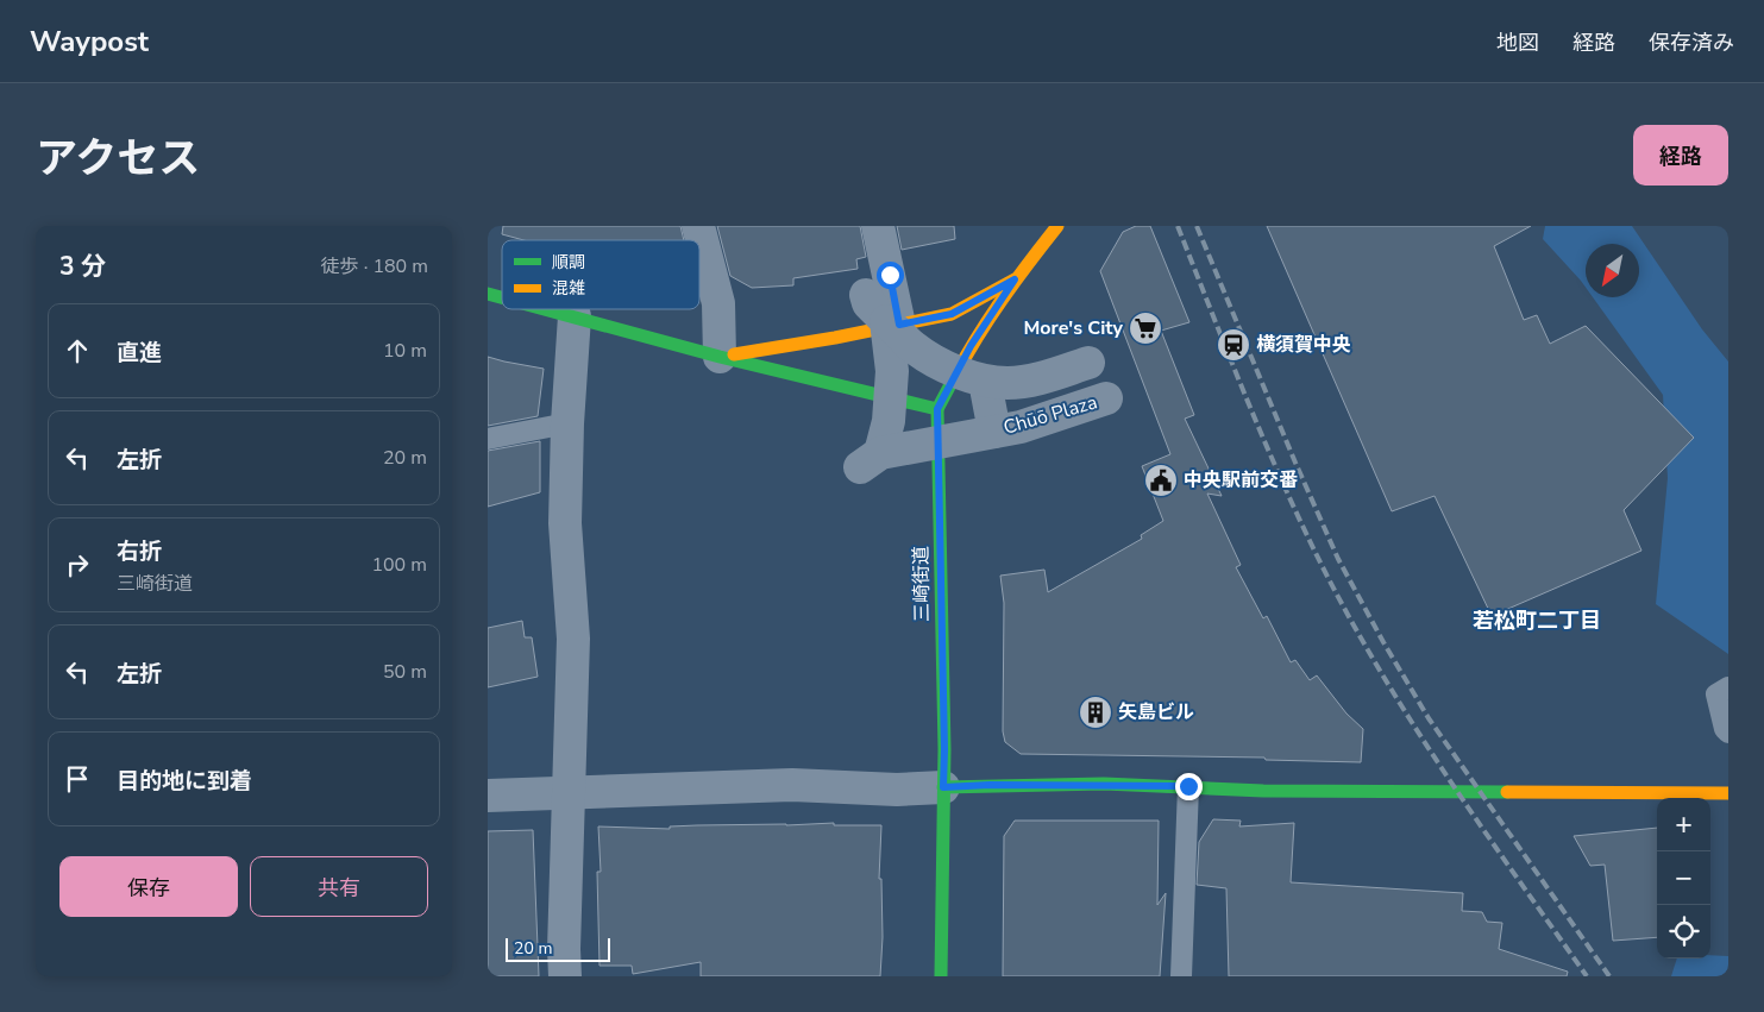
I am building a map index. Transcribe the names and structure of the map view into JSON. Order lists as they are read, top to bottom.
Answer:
{
  "streets": {
    "street": ["Chūō Plaza", "三崎街道"]
  },
  "districts": ["若松町二丁目"],
  "places": {
    "supermarket": ["More's City"],
    "station": ["横須賀中央"],
    "public building": ["中央駅前交番"],
    "building": ["矢島ビル"]
  },
  "legend": ["順調", "混雑"],
  "scale_bar": "20 m",
  "north": "bottom left",
  "page": {
    "header": "Waypost",
    "nav": ["地図", "経路", "保存済み"],
    "title": "アクセス",
    "buttons": [
      "経路",
      ["保存", "共有"]
    ],
    "heading": ["3 分", "徒歩 · 180 m"],
    "list": [
      ["直進", "10 m"],
      ["左折", "20 m"],
      ["右折", "三崎街道", "100 m"],
      ["左折", "50 m"],
      "目的地に到着"
    ],
    "map_buttons": ["+", "−"],
    "scale": "20 m"
  }
}
